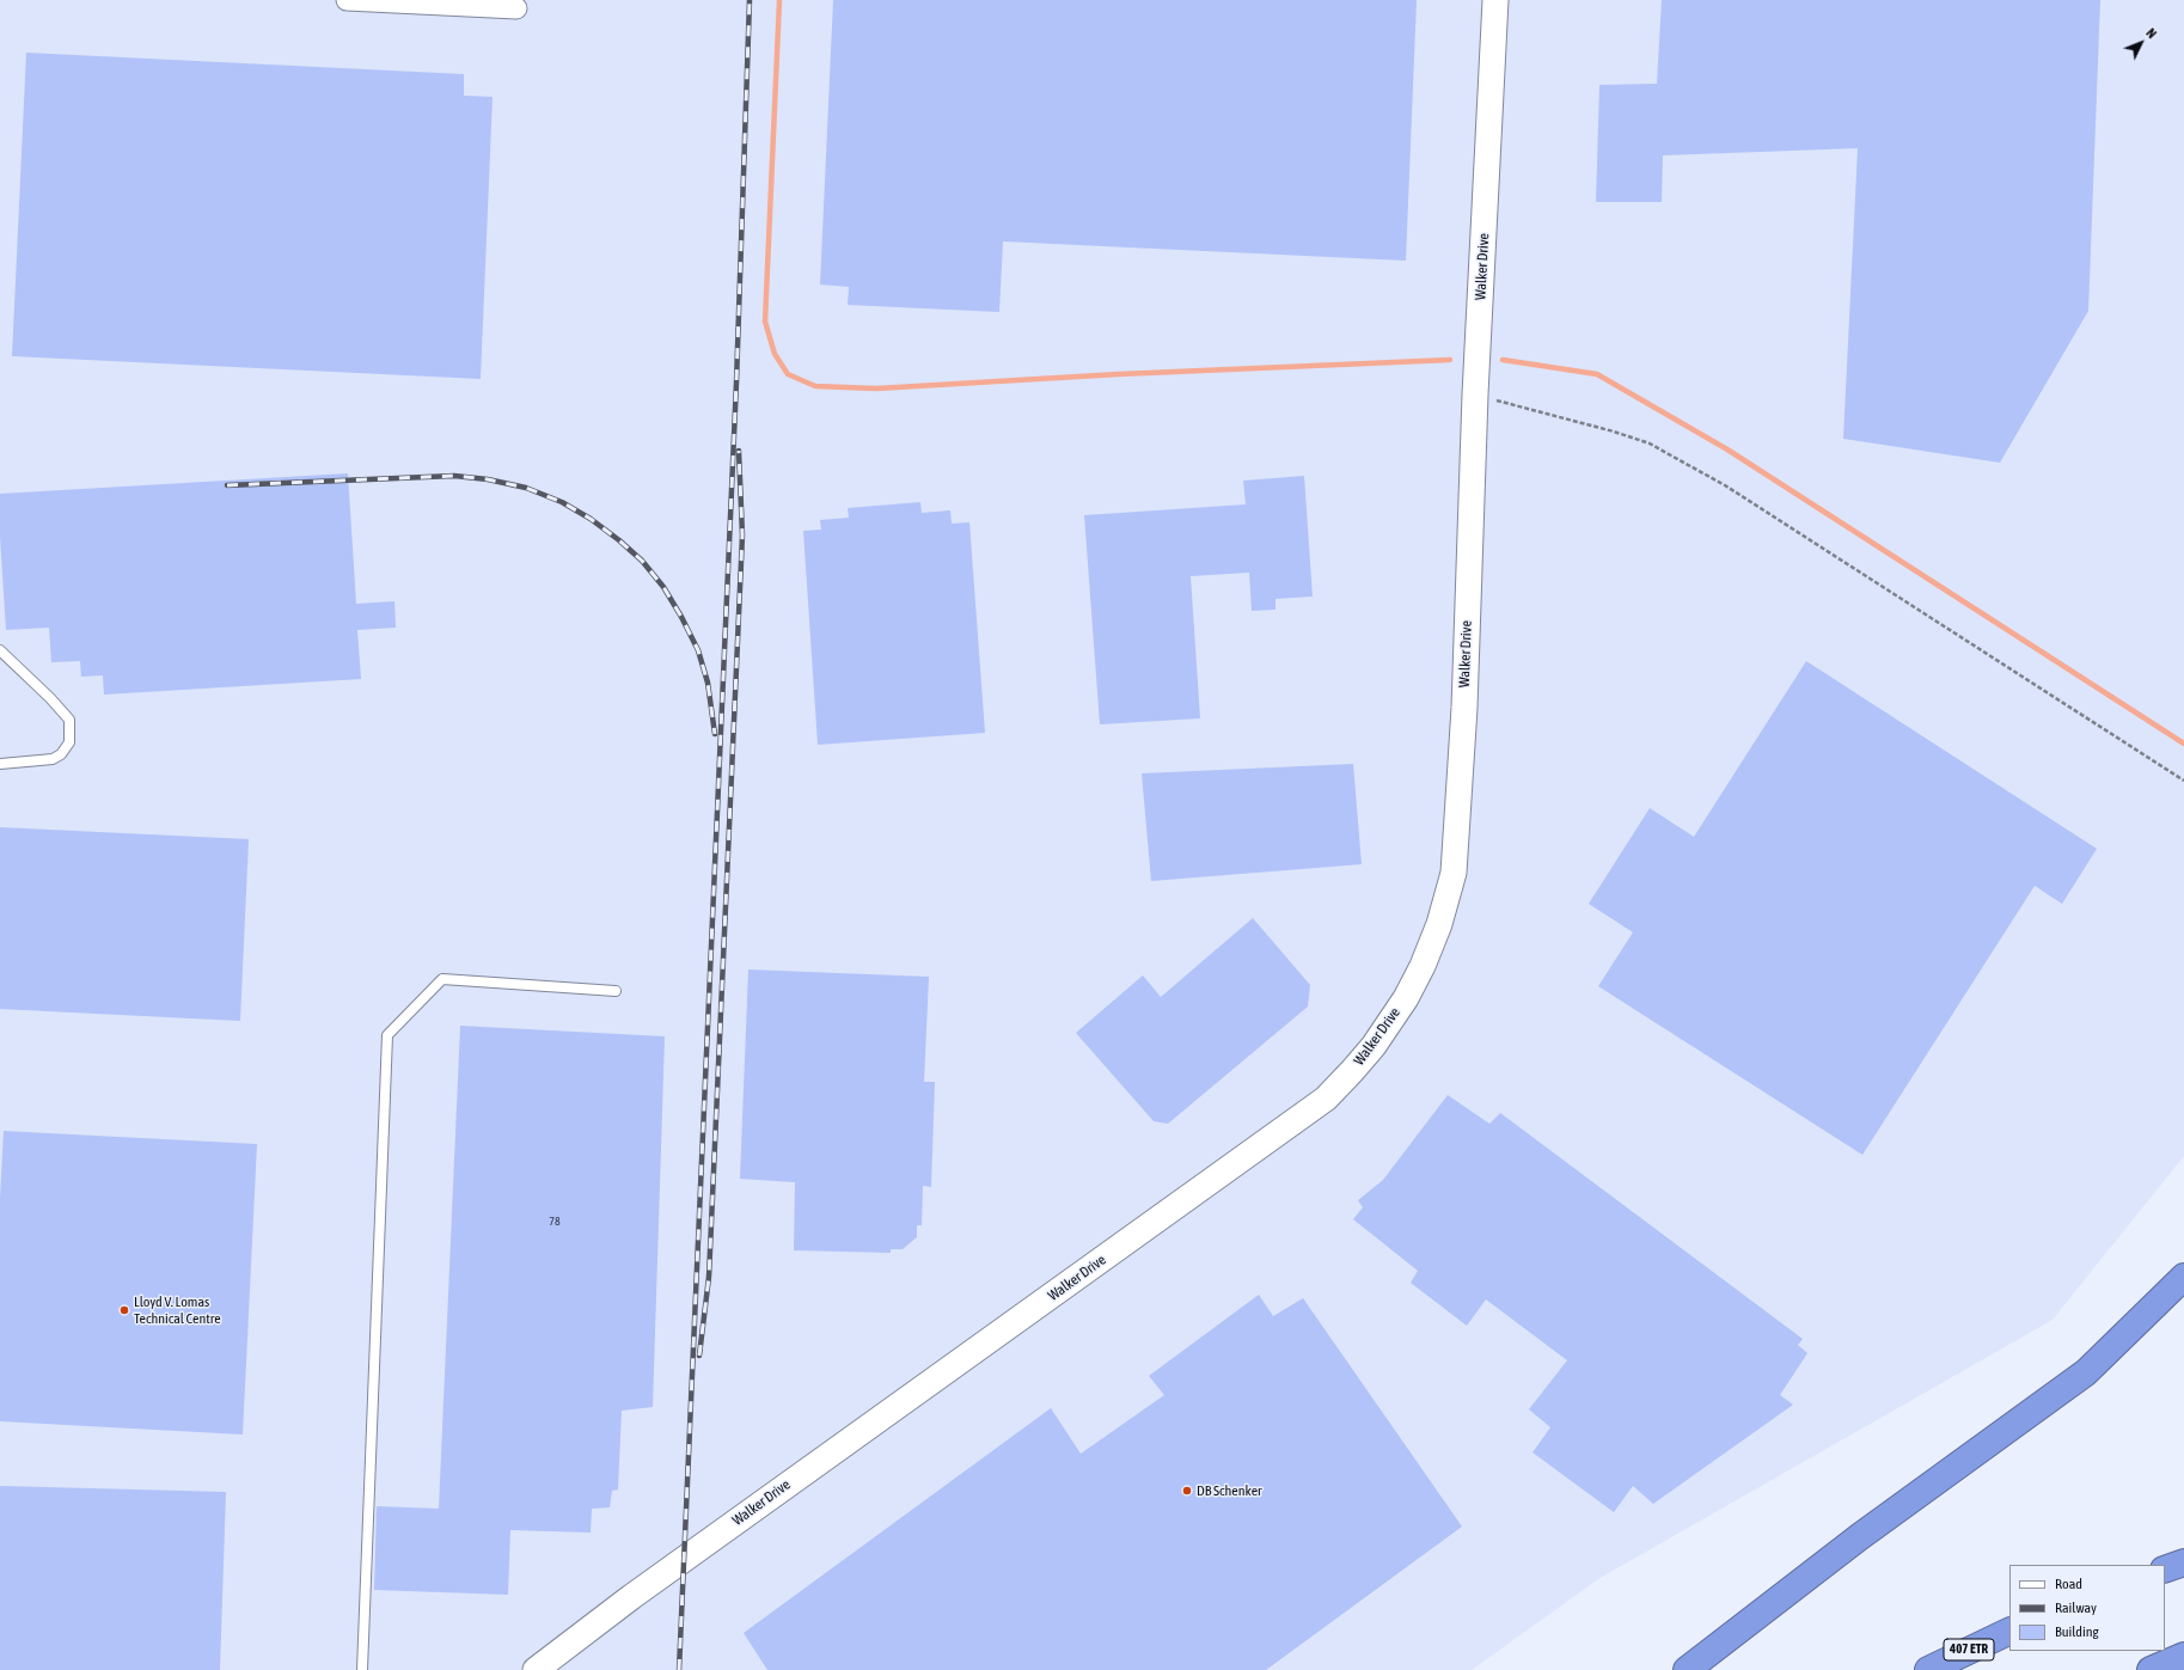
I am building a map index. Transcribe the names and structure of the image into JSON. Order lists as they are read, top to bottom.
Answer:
{
  "streets": {
    "highway": ["407 ETR"],
    "street": ["Walker Drive"]
  },
  "places": ["Lloyd V. Lomas Technical Centre", "DB Schenker"],
  "house_numbers": ["78"],
  "legend": ["Road", "Railway", "Building"],
  "north": "top right"
}
